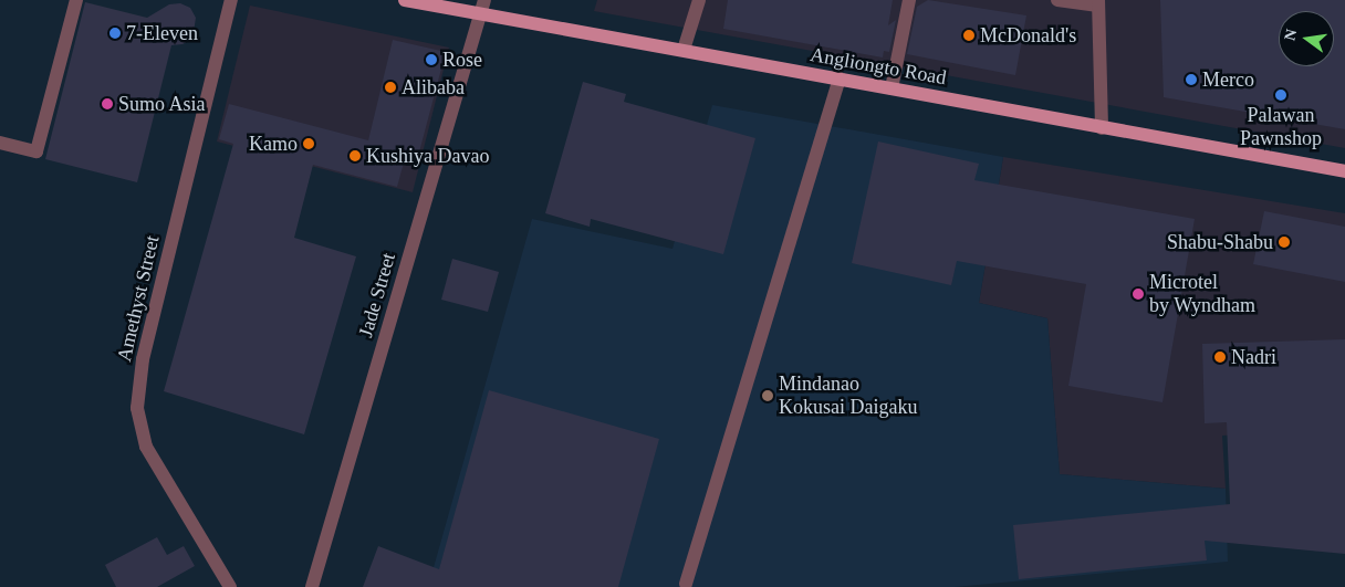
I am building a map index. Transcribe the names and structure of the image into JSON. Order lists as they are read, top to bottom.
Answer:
{
  "streets": {
    "main road": ["Angliongto Road"],
    "street": ["Jade Street", "Amethyst Street"]
  },
  "crossings": [
    ["Angliongto Road", "Jade Street"]
  ],
  "places": [
    "7-Eleven",
    "McDonald's",
    "Rose",
    "Merco",
    "Alibaba",
    "Palawan Pawnshop",
    "Sumo Asia",
    "Kamo",
    "Kushiya Davao",
    "Shabu-Shabu",
    "Microtel by Wyndham",
    "Nadri",
    "Mindanao Kokusai Daigaku"
  ],
  "north": "left"
}
